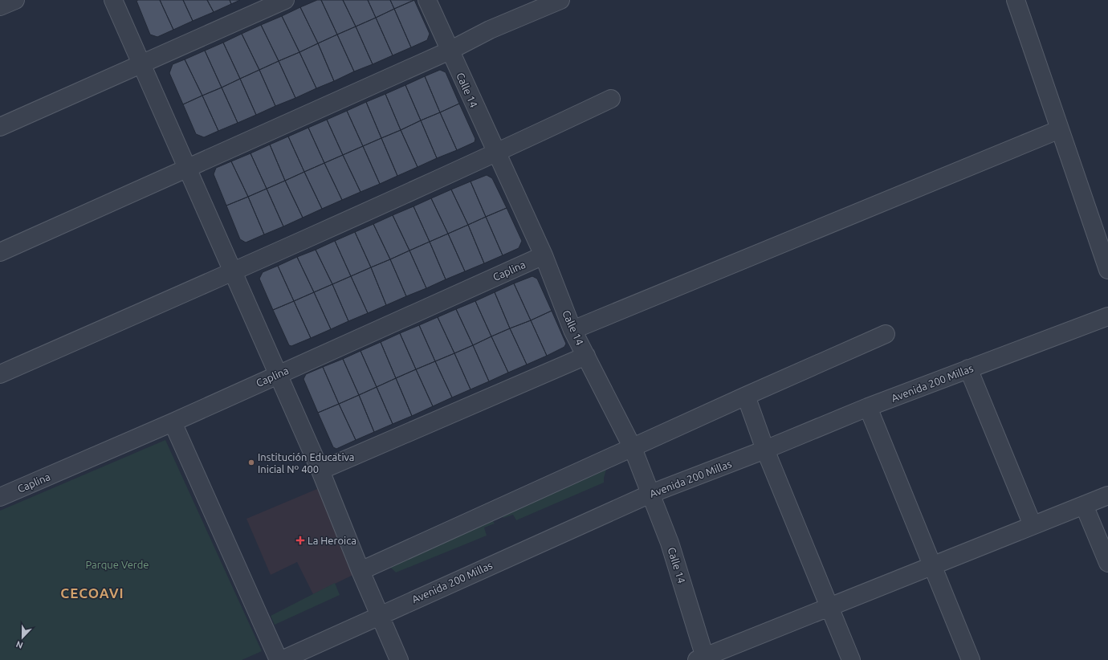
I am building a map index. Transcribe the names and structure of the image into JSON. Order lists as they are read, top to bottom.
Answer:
{
  "streets": {
    "street": ["Calle 14", "Caplina", "Avenida 200 Millas"]
  },
  "crossings": [
    ["Calle 14", "Caplina"],
    ["Calle 14", "Avenida 200 Millas"]
  ],
  "districts": ["CECOAVI"],
  "parks": ["Parque Verde"],
  "places": {
    "other": ["Institución Educativa Inicial Nº 400"],
    "health": ["La Heroica"]
  },
  "north": "bottom"
}
